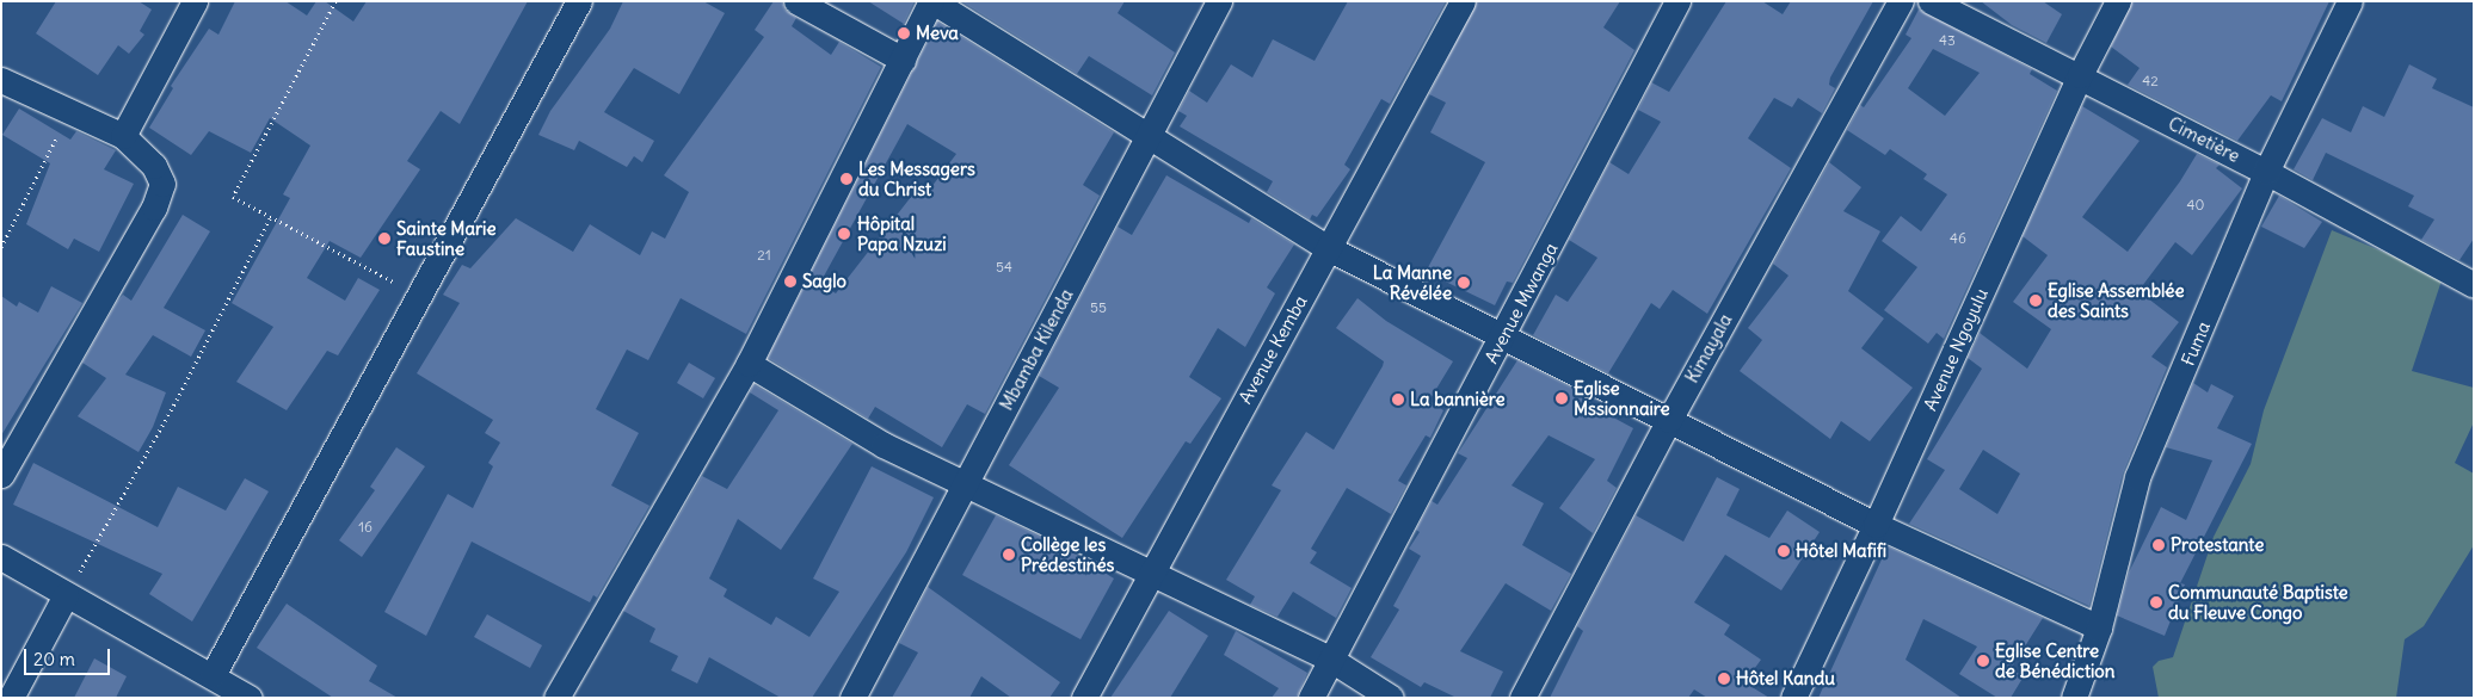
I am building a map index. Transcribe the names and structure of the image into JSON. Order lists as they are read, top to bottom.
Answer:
{
  "streets": {
    "street": [
      "Cimetière",
      "Avenue Mwanga",
      "Fuma",
      "Kimayala",
      "Mbamba Kilenda",
      "Avenue Kemba",
      "Avenue Ngoyulu"
    ]
  },
  "crossings": [
    ["Cimetière", "Fuma"],
    ["Cimetière", "Avenue Ngoyulu"]
  ],
  "places": [
    "Meva",
    "Les Messagers du Christ",
    "Hôpital Papa Nzuzi",
    "Sainte Marie Faustine",
    "Saglo",
    "La Manne Révélée",
    "Eglise Assemblée des Saints",
    "Eglise Mssionnaire",
    "La bannière",
    "Protestante",
    "Hôtel Mafifi",
    "Collège les Prédestinés",
    "Communauté Baptiste du Fleuve Congo",
    "Eglise Centre de Bénédiction",
    "Hôtel Kandu"
  ],
  "house_numbers": [
    "43",
    "42",
    "40",
    "46",
    "21",
    "54",
    "55",
    "16"
  ],
  "scale_bar": "20 m"
}
